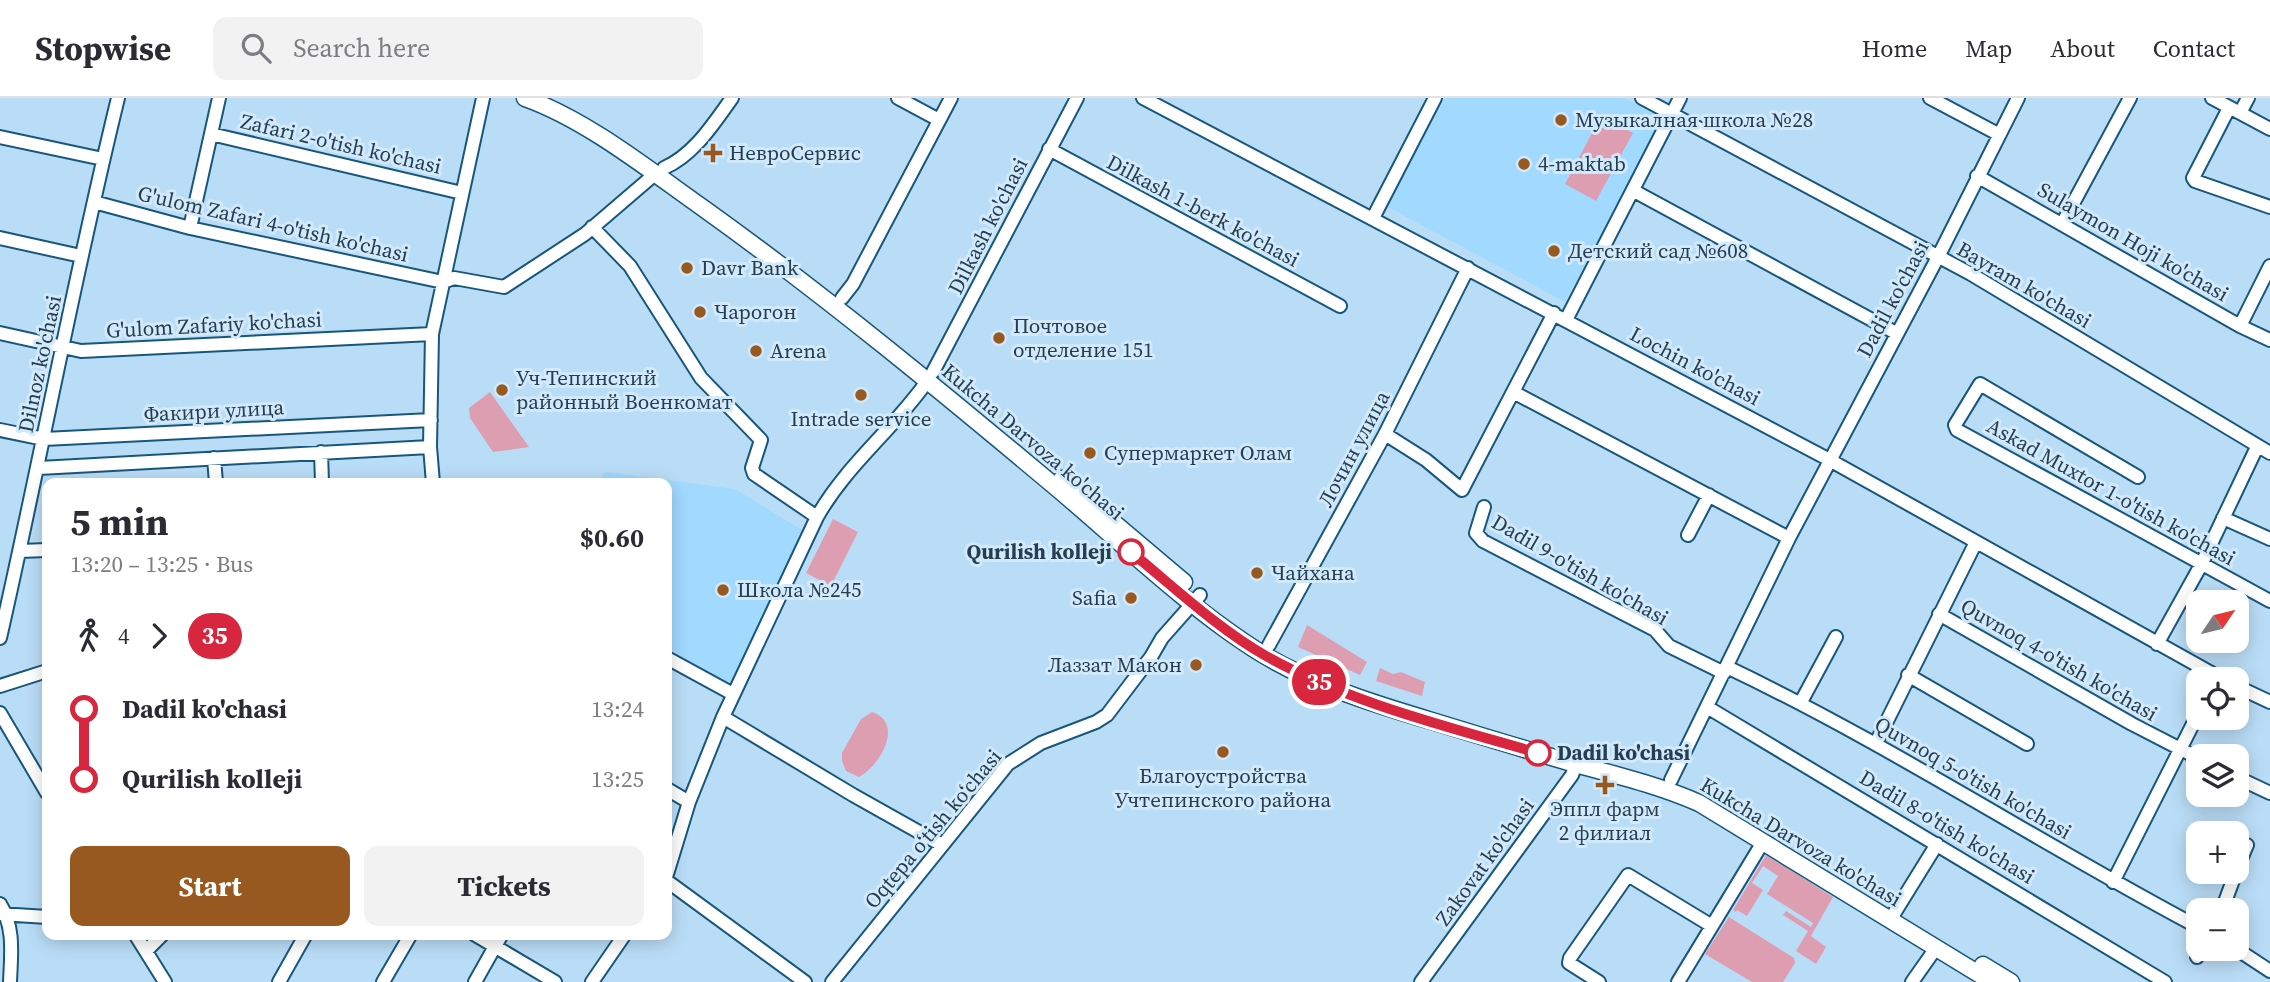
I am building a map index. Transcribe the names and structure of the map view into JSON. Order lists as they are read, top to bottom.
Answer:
{
  "streets": {
    "main road": ["Kukcha Darvoza ko'chasi"],
    "street": [
      "Zafari 2-o'tish ko'chasi",
      "Dilkash 1-berk ko'chasi",
      "G'ulom Zafari 4-o'tish ko'chasi",
      "Dilkash ko'chasi",
      "Sulaymon Hoji ko'chasi",
      "Bayram ko'chasi",
      "Dadil ko'chasi",
      "G'ulom Zafariy ko'chasi",
      "Dilnoz ko'chasi",
      "Lochin ko'chasi",
      "Факири улица",
      "Лочин улица",
      "Askad Muxtor 1-o'tish ko'chasi",
      "Dadil 9-o'tish ko'chasi",
      "Quvnoq 4-o'tish ko'chasi",
      "Quvnoq 5-o'tish ko'chasi",
      "Dadil 8-o'tish ko'chasi",
      "Oqtepa oʻtish koʻchasi",
      "Zakovat ko'chasi"
    ]
  },
  "crossings": [
    ["Dilkash 1-berk ko'chasi", "Dilkash ko'chasi"],
    ["G'ulom Zafari 4-o'tish ko'chasi", "Dilnoz ko'chasi"],
    ["G'ulom Zafari 4-o'tish ko'chasi", "Kukcha Darvoza ko'chasi"],
    ["Dilkash ko'chasi", "Kukcha Darvoza ko'chasi"],
    ["Sulaymon Hoji ko'chasi", "Dadil ko'chasi"],
    ["Bayram ko'chasi", "Dadil ko'chasi"],
    ["Dadil ko'chasi", "Lochin ko'chasi"],
    ["Dadil ko'chasi", "Kukcha Darvoza ko'chasi"],
    ["Dadil ko'chasi", "Dadil 9-o'tish ko'chasi"],
    ["Dadil ko'chasi", "Quvnoq 5-o'tish ko'chasi"],
    ["Dadil ko'chasi", "Dadil 8-o'tish ko'chasi"],
    ["G'ulom Zafariy ko'chasi", "Dilnoz ko'chasi"],
    ["Dilnoz ko'chasi", "Факири улица"],
    ["Lochin ko'chasi", "Лочин улица"],
    ["Kukcha Darvoza ko'chasi", "Лочин улица"],
    ["Kukcha Darvoza ko'chasi", "Oqtepa oʻtish koʻchasi"],
    ["Kukcha Darvoza ko'chasi", "Zakovat ko'chasi"],
    ["Dadil 9-o'tish ko'chasi", "Quvnoq 5-o'tish ko'chasi"]
  ],
  "places": {
    "other": [
      "Музыкалная школа №28",
      "4-maktab",
      "Детский сад №608",
      "Davr Bank",
      "Чарогон",
      "Почтовое отделение 151",
      "Arena",
      "Уч-Тепинский районный Военкомат",
      "Intrade service",
      "Супермаркет Олам",
      "Qurilish kolleji",
      "Чайхана",
      "Школа №245",
      "Safia",
      "Лаззат Макон",
      "Благоустройства Учтепинского района",
      "Dadil ko'chasi"
    ],
    "health": ["НевроСервис", "Эппл фарм 2 филиал"]
  },
  "lines": ["bus line 35"],
  "north": "top right",
  "page": {
    "header": "Stopwise",
    "search": "Search here",
    "nav": [
      "Home",
      "Map",
      "About",
      "Contact"
    ],
    "on_map": "35",
    "heading": ["5 min", "13:20 – 13:25 · Bus", "$0.60"],
    "map_buttons": ["+", "−"],
    "legs": ["4", "35"],
    "list": [
      {
        "name": "Dadil ko'chasi",
        "value": "13:24"
      },
      {
        "name": "Qurilish kolleji",
        "value": "13:25"
      }
    ],
    "buttons": ["Start", "Tickets"]
  }
}
